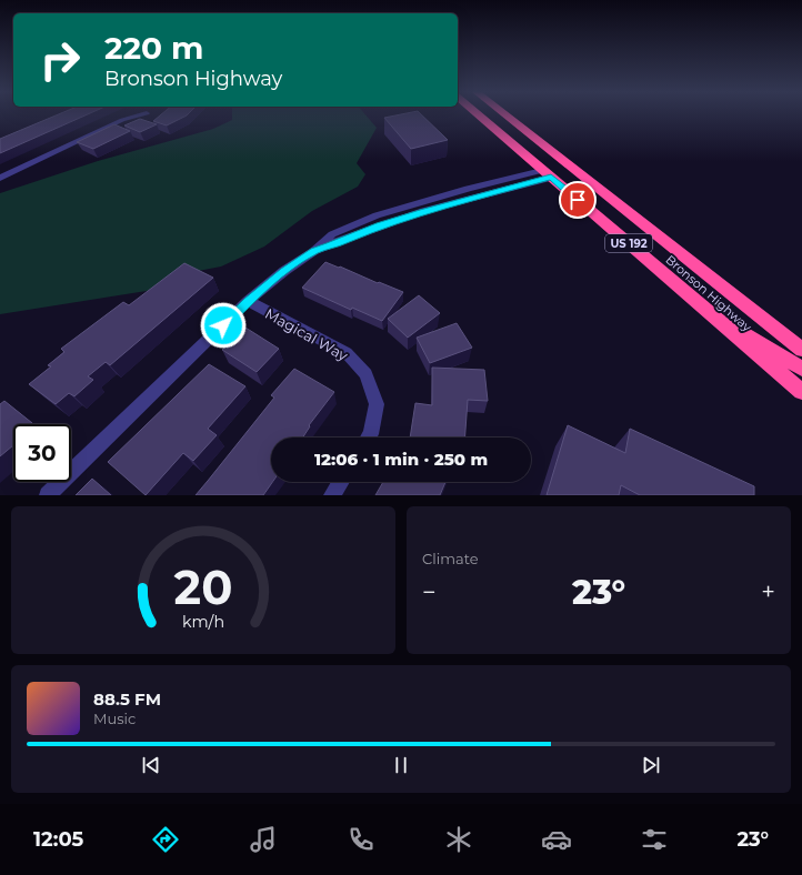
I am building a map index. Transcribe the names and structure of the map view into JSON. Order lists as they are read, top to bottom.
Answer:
{
  "streets": {
    "highway": ["US 192", "Bronson Highway"],
    "street": ["Magical Way"]
  },
  "page": {
    "turn": ["220 m", "Bronson Highway"],
    "limit": "30",
    "trip": "12:06 · 1 min · 250 m",
    "tile": "Climate",
    "heat": ["−", "23°", "+"],
    "song": ["88.5 FM", "Music"],
    "tabs": ["12:05", "23°"],
    "gauge": ["20", "km/h"]
  }
}
